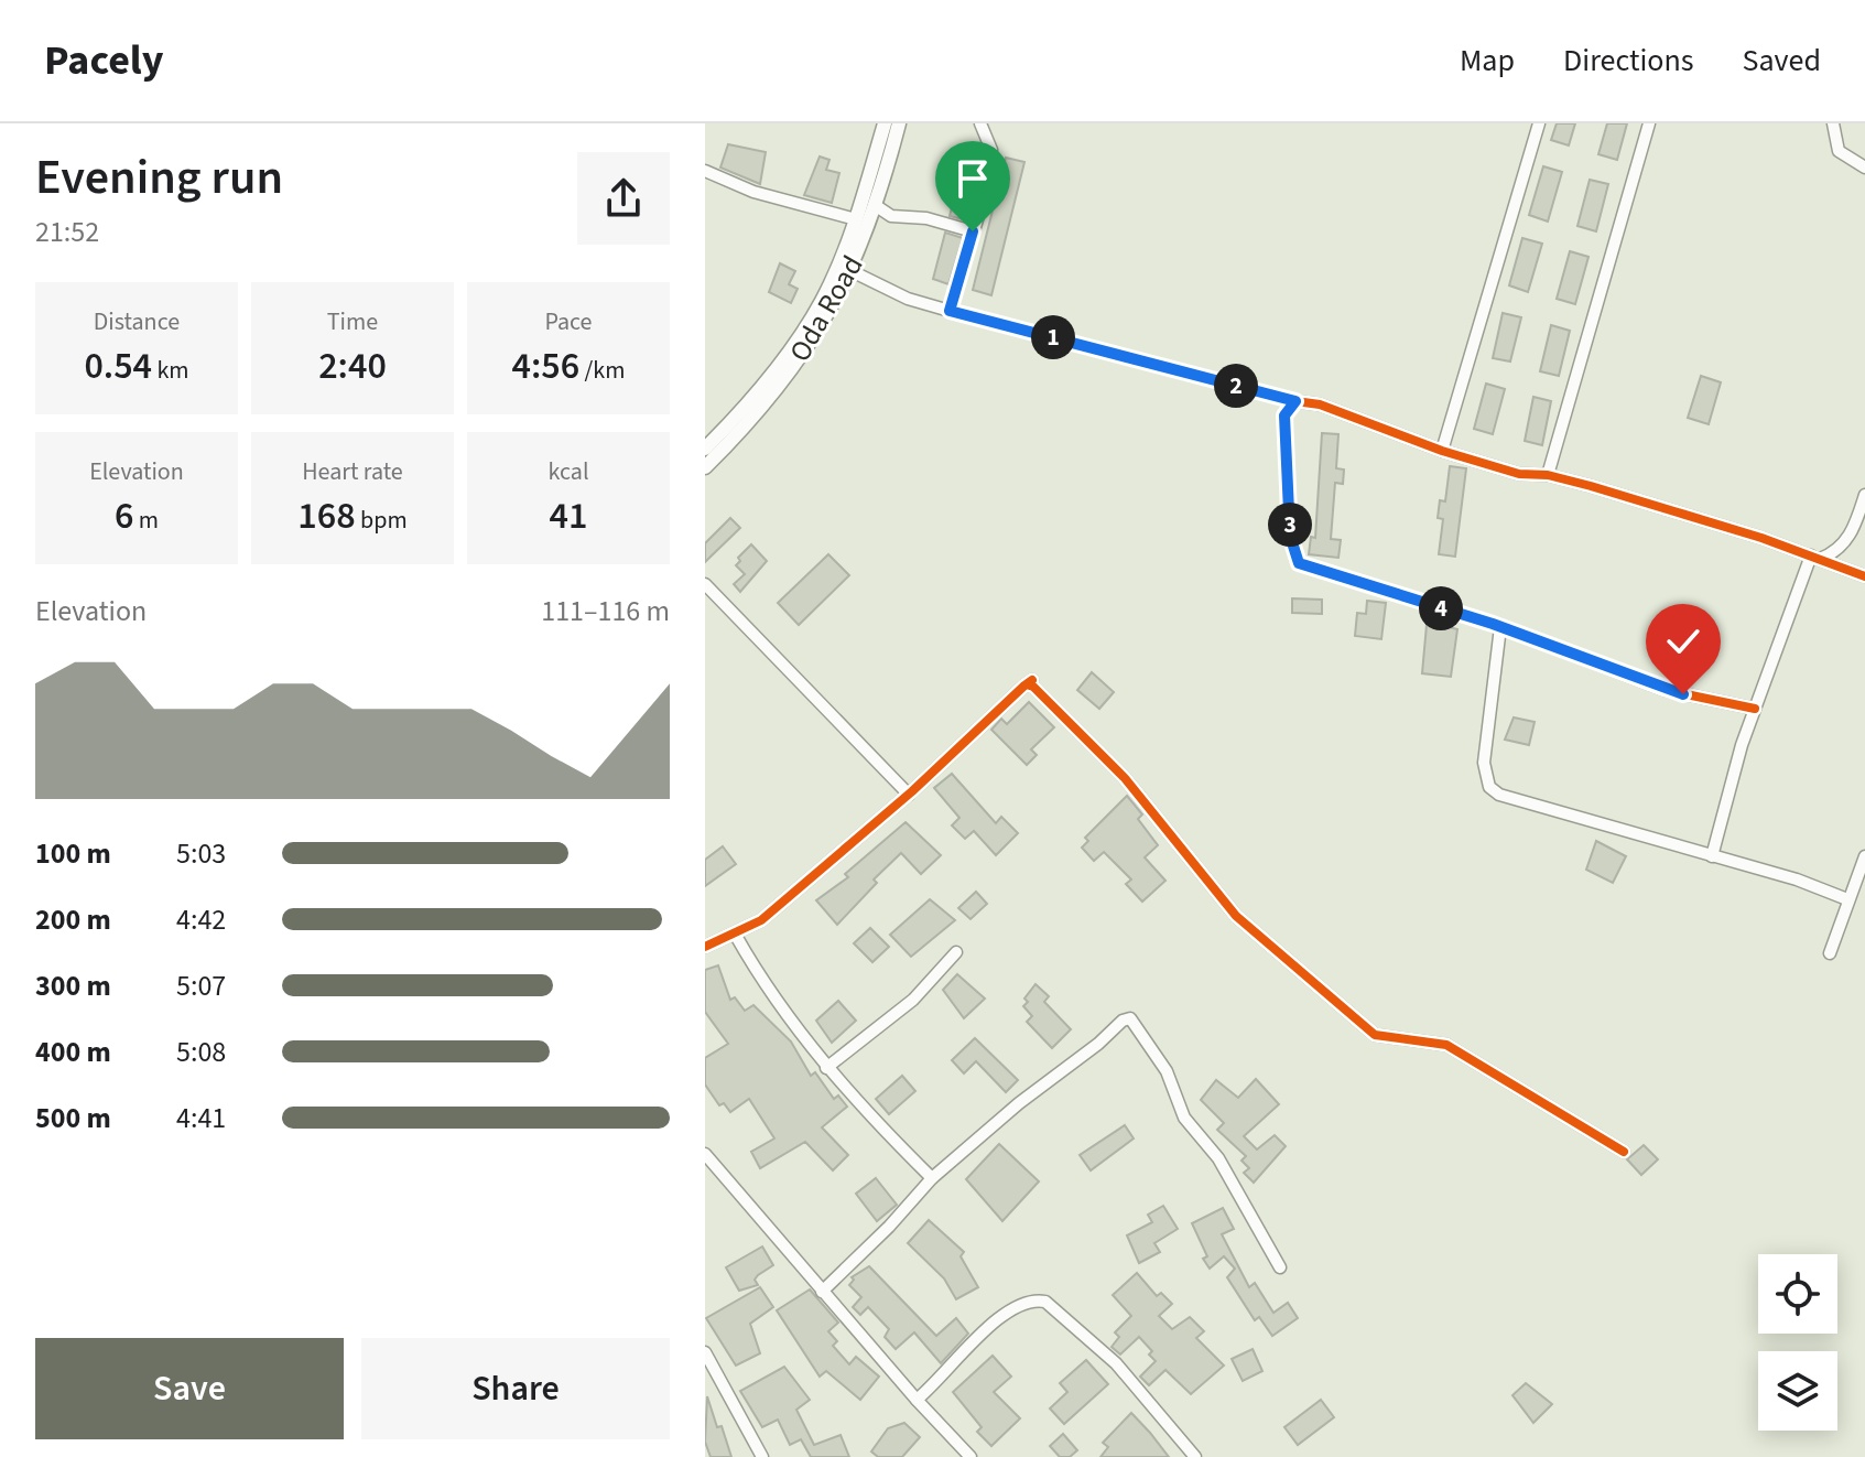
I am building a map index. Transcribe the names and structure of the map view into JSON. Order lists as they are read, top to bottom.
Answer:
{
  "streets": {
    "street": ["Oda Road"]
  },
  "page": {
    "header": "Pacely",
    "nav": ["Map", "Directions", "Saved"],
    "heading": ["Evening run", "21:52"],
    "stats": [
      ["Distance", "0.54 km"],
      ["Time", "2:40"],
      ["Pace", "4:56 /km"],
      ["Elevation", "6 m"],
      ["Heart rate", "168 bpm"],
      ["kcal", "41"]
    ],
    "pins": [
      "1",
      "2",
      "3",
      "4"
    ],
    "chart": ["Elevation", "111–116 m"],
    "list": [
      {
        "name": "100 m",
        "note": "5:03"
      },
      {
        "name": "200 m",
        "note": "4:42"
      },
      {
        "name": "300 m",
        "note": "5:07"
      },
      {
        "name": "400 m",
        "note": "5:08"
      },
      {
        "name": "500 m",
        "note": "4:41"
      }
    ],
    "buttons": ["Save", "Share"]
  }
}
